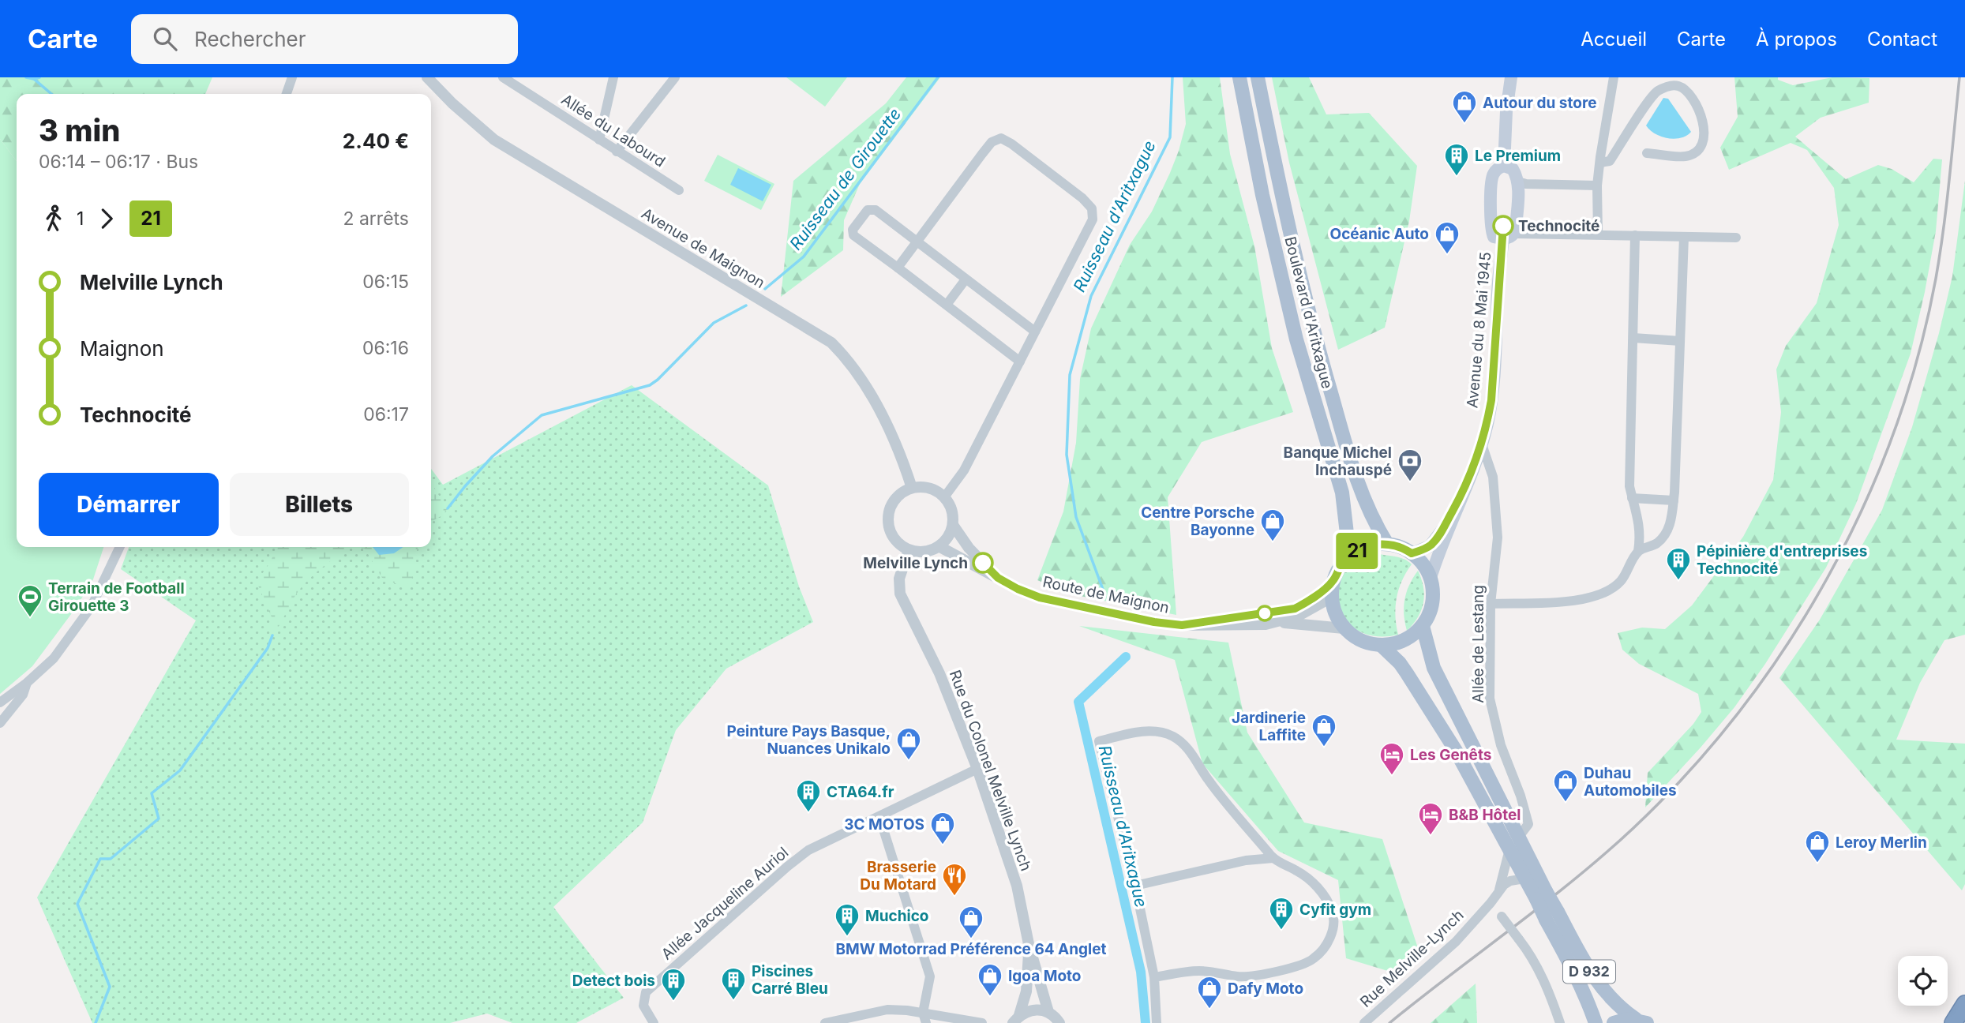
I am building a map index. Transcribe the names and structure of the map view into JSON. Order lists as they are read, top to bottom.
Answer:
{
  "streets": {
    "main road": ["Boulevard d'Aritxague", "Avenue du 8 Mai 1945", "D 932"],
    "street": [
      "Allée du Labourd",
      "Avenue de Maignon",
      "Route de Maignon",
      "Allée de Lestang",
      "Rue du Colonel Melville Lynch",
      "Allée Jacqueline Auriol",
      "Rue Melville-Lynch"
    ]
  },
  "crossings": [
    ["Avenue de Maignon", "Route de Maignon"],
    ["Avenue de Maignon", "Rue du Colonel Melville Lynch"],
    ["Boulevard d'Aritxague", "Avenue du 8 Mai 1945"],
    ["Boulevard d'Aritxague", "Route de Maignon"],
    ["Boulevard d'Aritxague", "D 932"],
    ["Avenue du 8 Mai 1945", "Route de Maignon"],
    ["Avenue du 8 Mai 1945", "Allée de Lestang"],
    ["Avenue du 8 Mai 1945", "D 932"],
    ["Route de Maignon", "Rue du Colonel Melville Lynch"],
    ["Route de Maignon", "D 932"],
    ["Allée de Lestang", "D 932"],
    ["Rue du Colonel Melville Lynch", "Allée Jacqueline Auriol"],
    ["Rue Melville-Lynch", "D 932"]
  ],
  "water": ["Ruisseau de Girouette", "Ruisseau d'Aritxague"],
  "places": {
    "shop": [
      "Autour du store",
      "Océanic Auto",
      "Centre Porsche Bayonne",
      "Jardinerie Laffite",
      "Peinture Pays Basque, Nuances Unikalo",
      "Duhau Automobiles",
      "3C MOTOS",
      "Leroy Merlin",
      "BMW Motorrad Préférence 64 Anglet",
      "Igoa Moto",
      "Dafy Moto"
    ],
    "building": [
      "Le Premium",
      "Pépinière d'entreprises Technocité",
      "CTA64.fr",
      "Cyfit gym",
      "Muchico",
      "Piscines Carré Bleu",
      "Detect bois"
    ],
    "other": ["Technocité", "Melville Lynch"],
    "bank": ["Banque Michel Inchauspé"],
    "sports": ["Terrain de Football Girouette 3"],
    "hotel": ["Les Genêts", "B&B Hôtel"],
    "restaurant": ["Brasserie Du Motard"]
  },
  "lines": ["bus line 21"],
  "page": {
    "header": "Carte",
    "search": "Rechercher",
    "nav": [
      "Accueil",
      "Carte",
      "À propos",
      "Contact"
    ],
    "on_map": "21",
    "heading": ["3 min", "06:14 – 06:17 · Bus", "2.40 €"],
    "legs": ["1", "21", "2 arrêts"],
    "list": [
      {
        "name": "Melville Lynch",
        "value": "06:15"
      },
      {
        "name": "Maignon",
        "value": "06:16"
      },
      {
        "name": "Technocité",
        "value": "06:17"
      }
    ],
    "buttons": ["Démarrer", "Billets"]
  }
}
